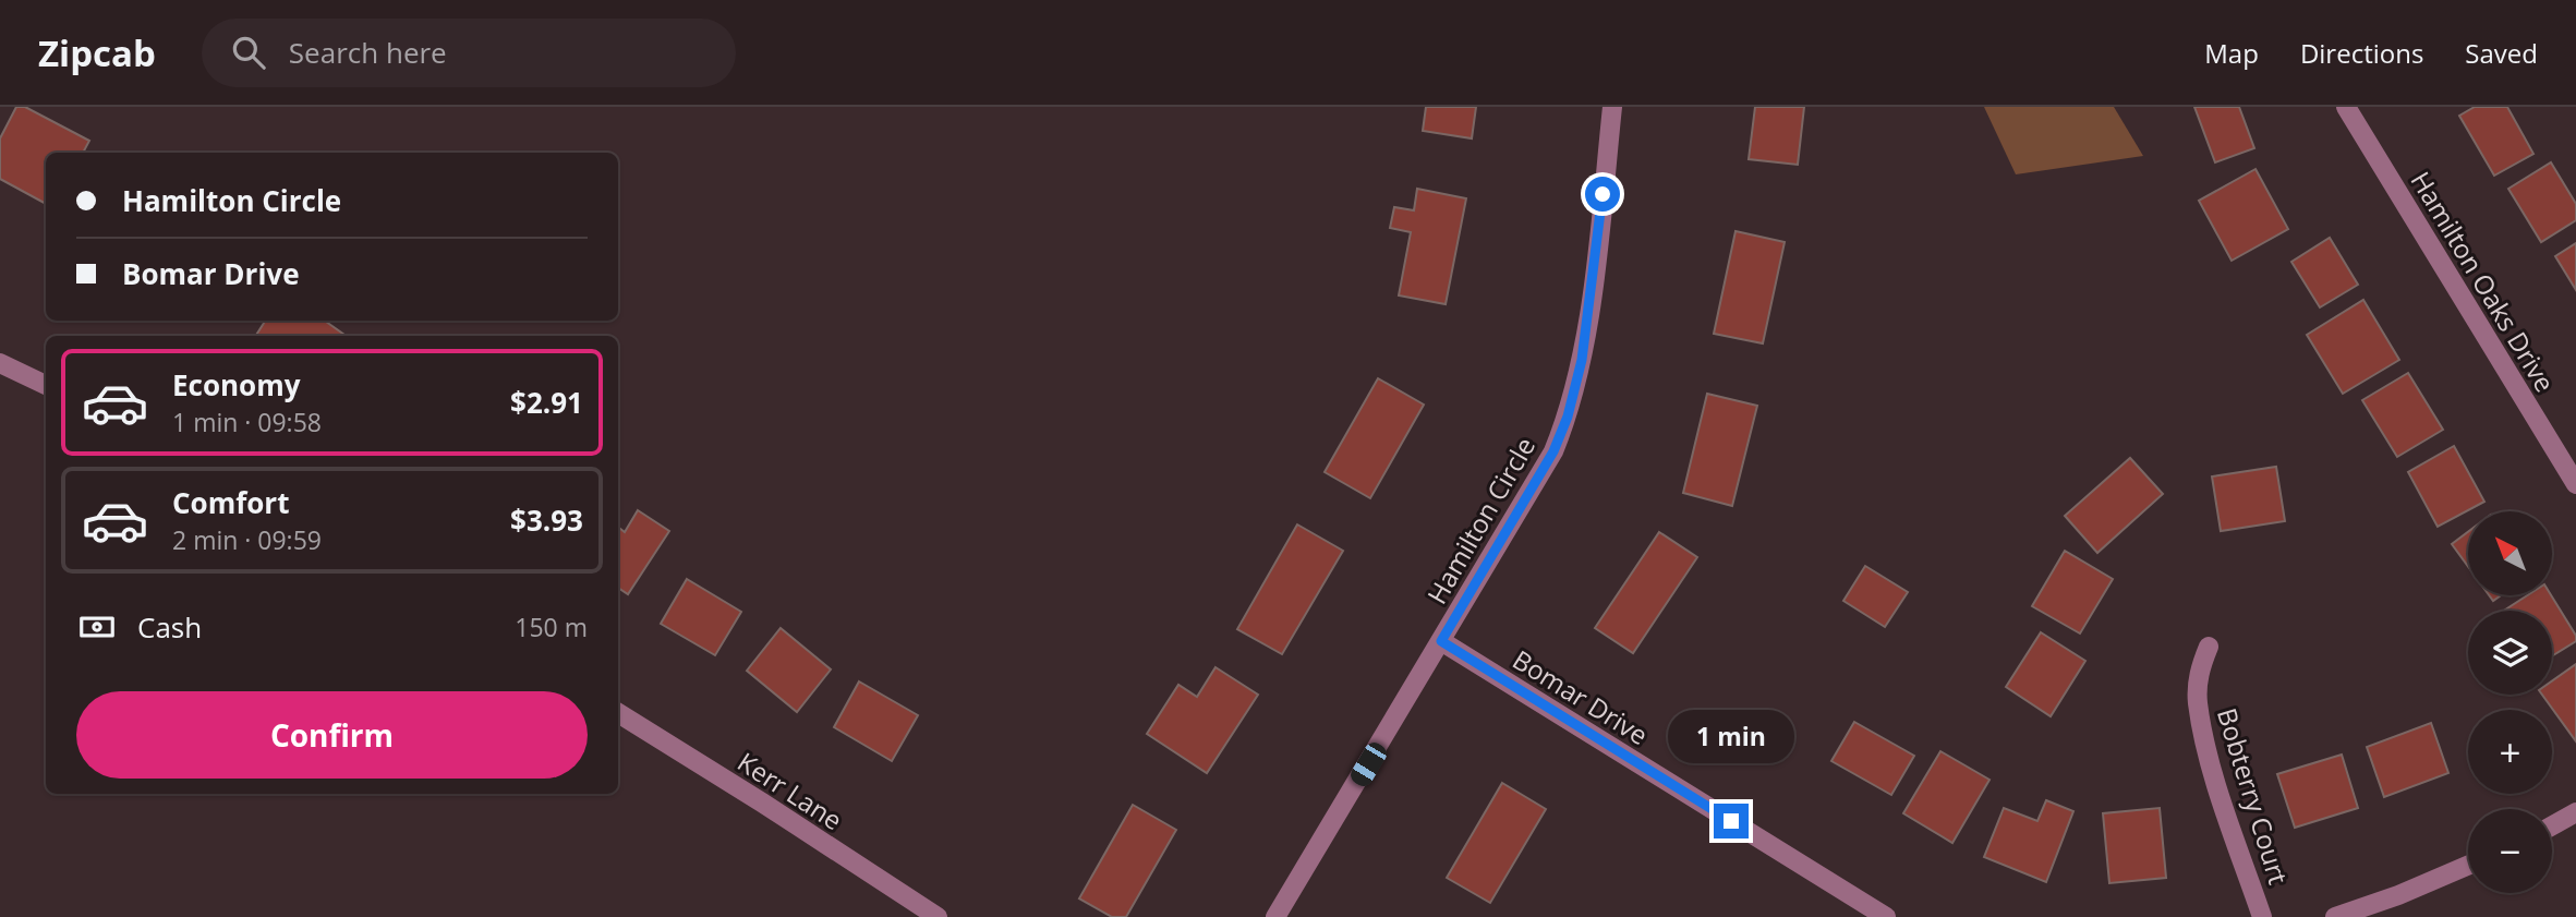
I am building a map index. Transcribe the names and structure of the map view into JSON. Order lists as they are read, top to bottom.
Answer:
{
  "streets": {
    "street": [
      "Hamilton Oaks Drive",
      "Hamilton Circle",
      "Bomar Drive",
      "Kerr Lane",
      "Bobterry Court"
    ]
  },
  "crossings": [
    ["Hamilton Circle", "Bomar Drive"]
  ],
  "north": "top left",
  "page": {
    "header": "Zipcab",
    "search": "Search here",
    "nav": ["Map", "Directions", "Saved"],
    "banner": ["Hamilton Circle", "Bomar Drive"],
    "list": [
      {
        "name": "Economy",
        "note": "1 min · 09:58",
        "value": "$2.91"
      },
      {
        "name": "Comfort",
        "note": "2 min · 09:59",
        "value": "$3.93"
      }
    ],
    "map_buttons": ["+", "−"],
    "pay": ["Cash", "150 m"],
    "buttons": "Confirm",
    "bubble": "1 min"
  }
}
